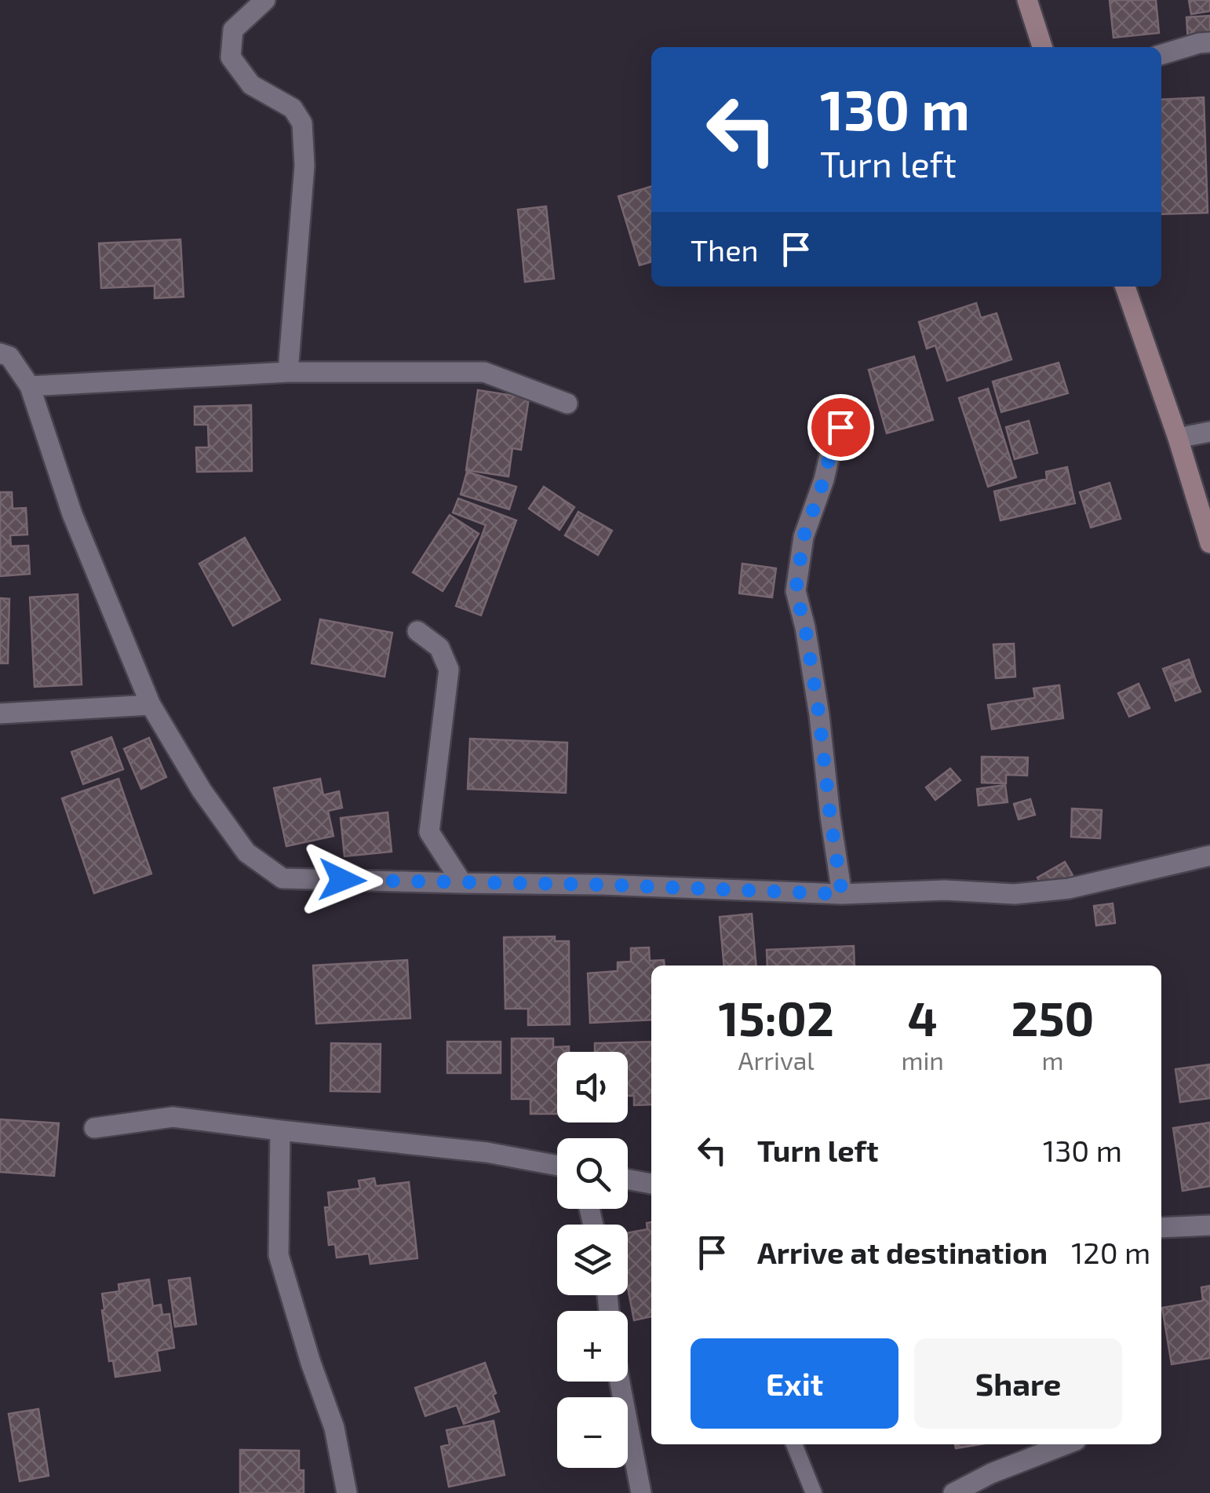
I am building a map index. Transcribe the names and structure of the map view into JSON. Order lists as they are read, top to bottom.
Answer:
{
  "page": {
    "turn": ["130 m", "Turn left"],
    "then": "Then",
    "eta": [
      "15:02",
      "Arrival",
      "4",
      "min",
      "250",
      "m"
    ],
    "map_buttons": ["+", "−"],
    "list": [
      {
        "name": "Turn left",
        "value": "130 m"
      },
      {
        "name": "Arrive at destination",
        "value": "120 m"
      }
    ],
    "buttons": ["Exit", "Share"]
  }
}
